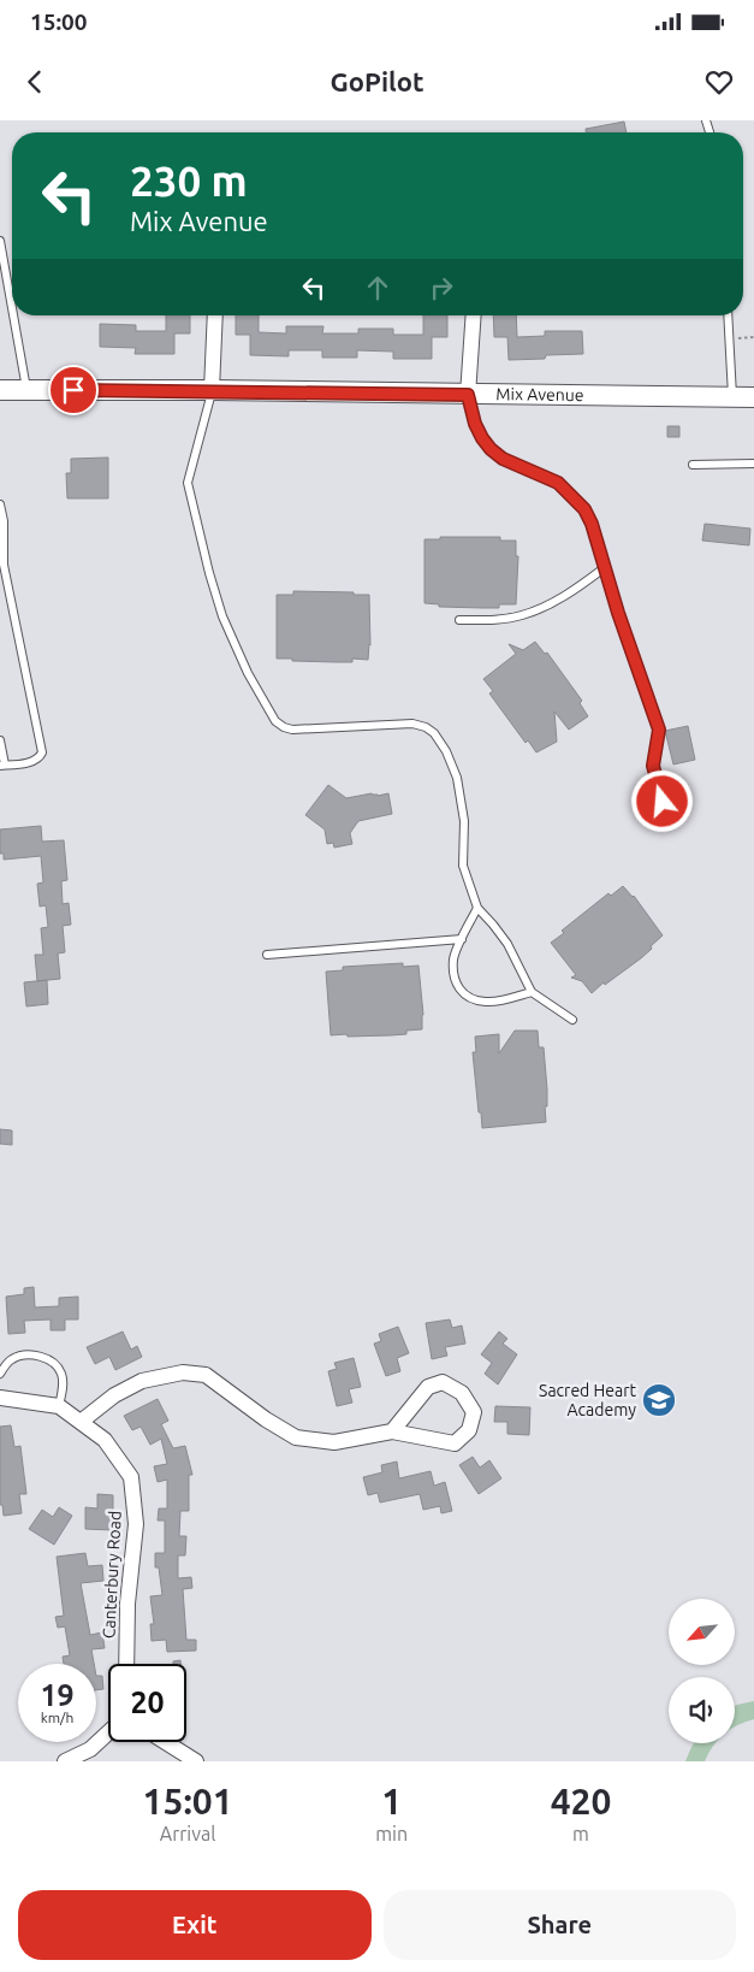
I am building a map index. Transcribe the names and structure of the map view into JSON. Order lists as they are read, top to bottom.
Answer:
{
  "streets": {
    "street": ["Mix Avenue", "Canterbury Road"]
  },
  "places": {
    "school or university": ["Sacred Heart Academy"]
  },
  "north": "bottom left",
  "page": {
    "status": "15:00",
    "header": "GoPilot",
    "turn": ["230 m", "Mix Avenue"],
    "speed": "19 km/h",
    "limit": "20",
    "eta": [
      "15:01",
      "Arrival",
      "1",
      "min",
      "420",
      "m"
    ],
    "buttons": ["Exit", "Share"]
  }
}
